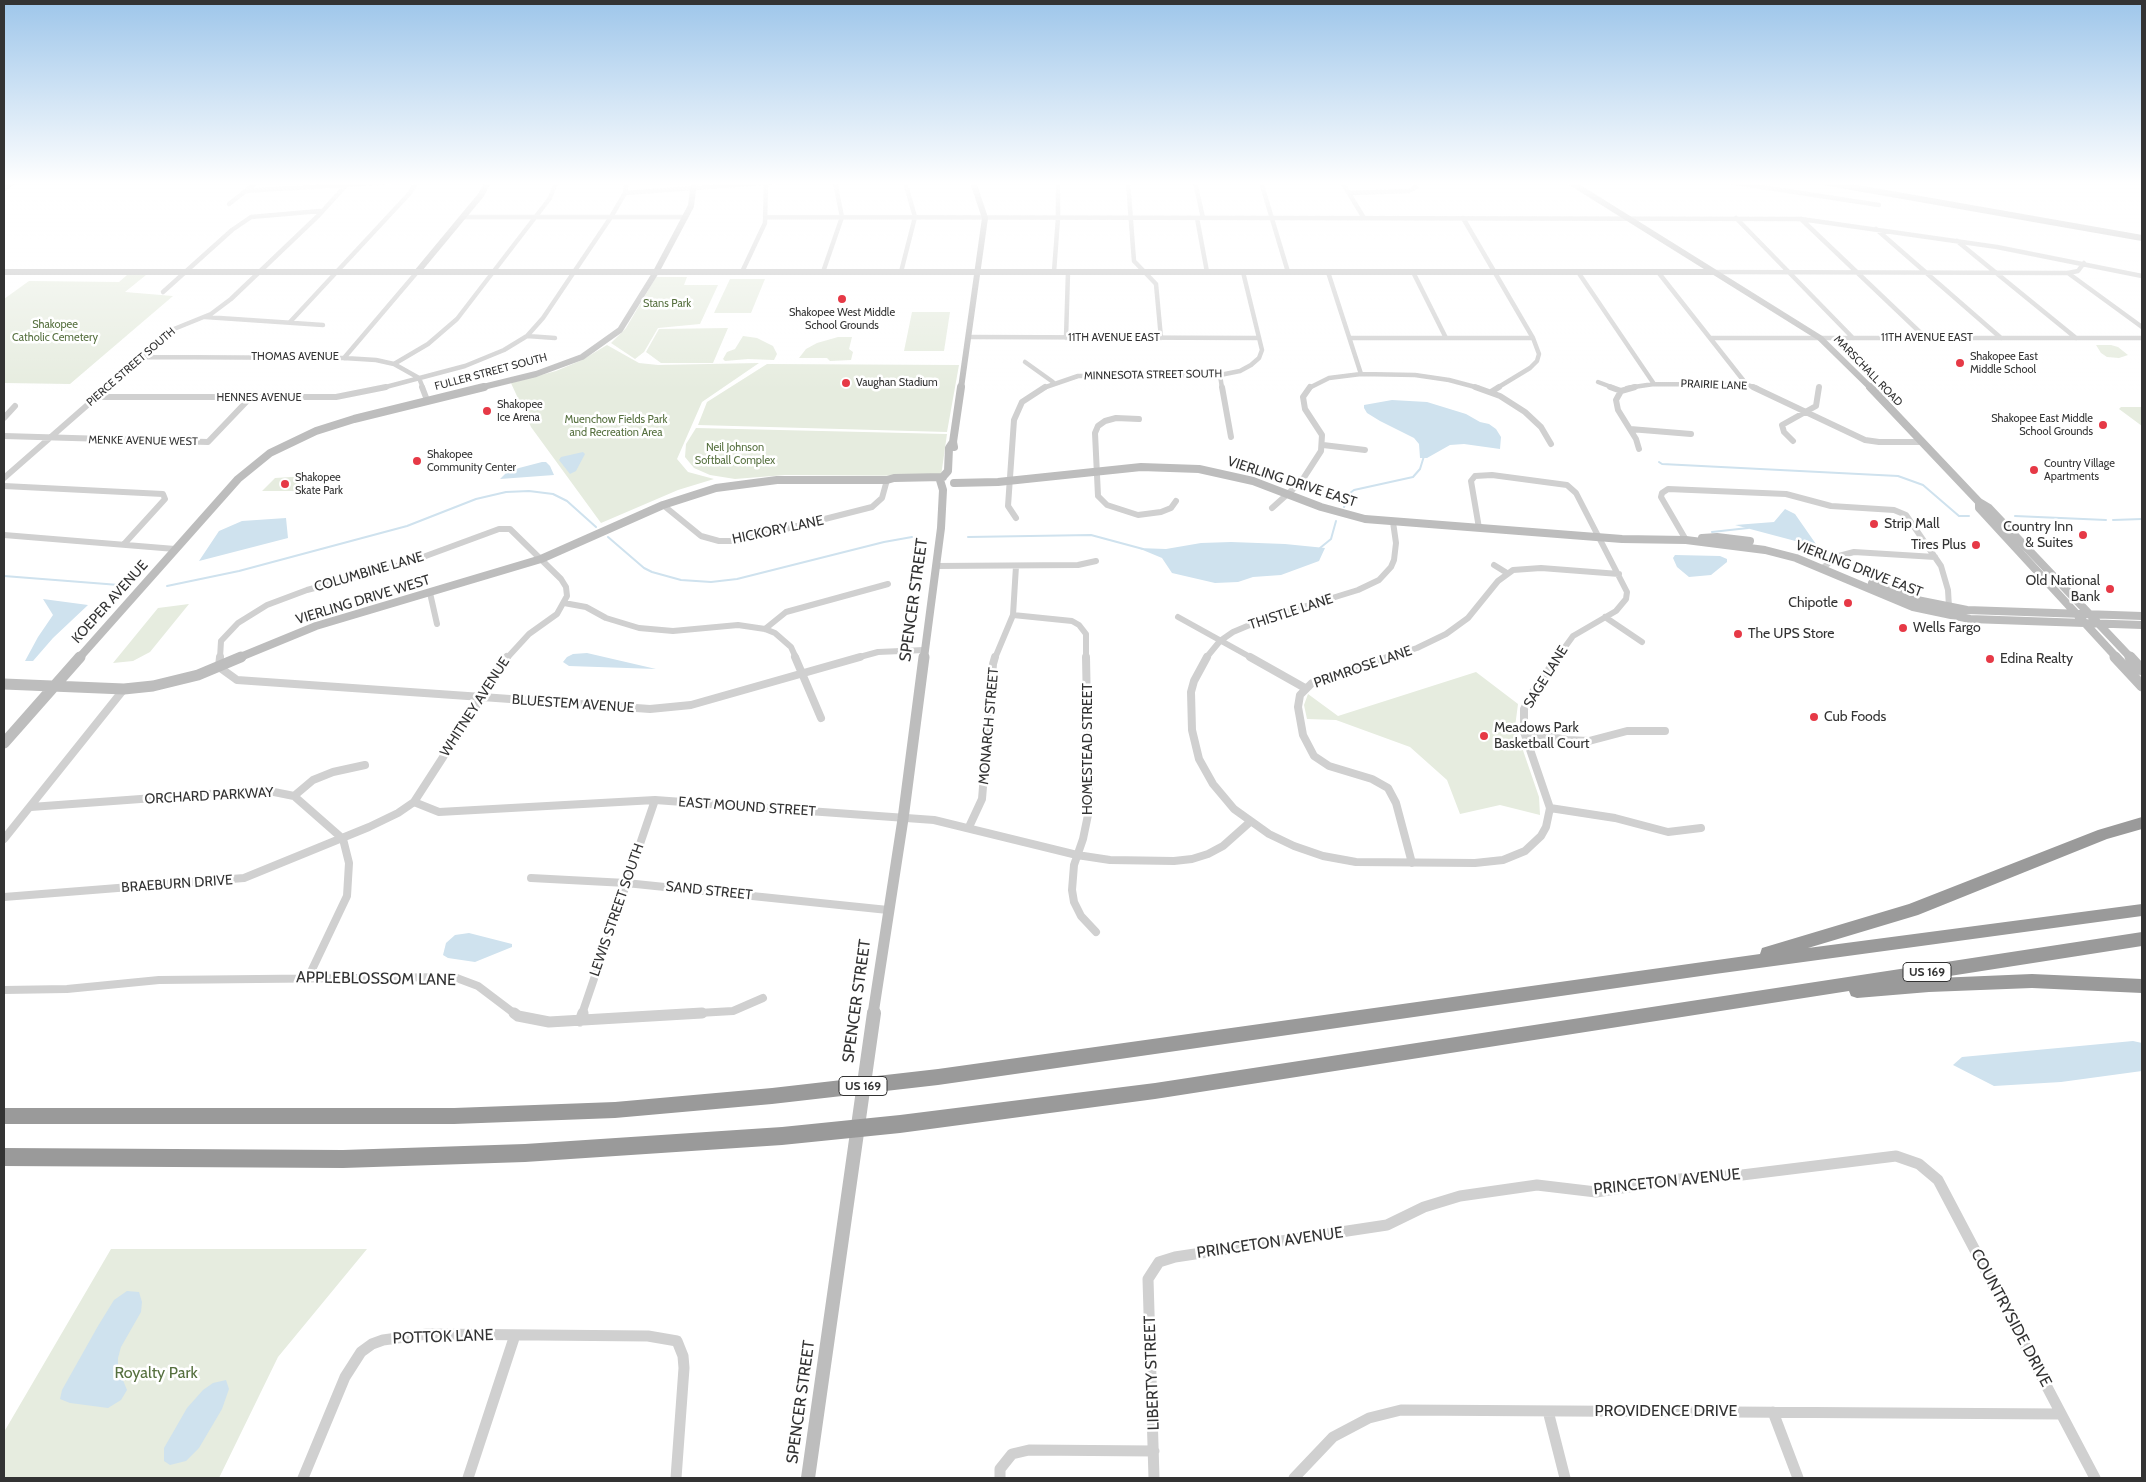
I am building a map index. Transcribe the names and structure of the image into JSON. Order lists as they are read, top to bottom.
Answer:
{
  "streets": {
    "highway": ["US 169"],
    "street": [
      "11TH AVENUE EAST",
      "THOMAS AVENUE",
      "PIERCE STREET SOUTH",
      "MARSCHALL ROAD",
      "FULLER STREET SOUTH",
      "MINNESOTA STREET SOUTH",
      "PRAIRIE LANE",
      "HENNES AVENUE",
      "MENKE AVENUE WEST",
      "VIERLING DRIVE EAST",
      "HICKORY LANE",
      "COLUMBINE LANE",
      "VIERLING DRIVE WEST",
      "SPENCER STREET",
      "KOEPER AVENUE",
      "THISTLE LANE",
      "PRIMROSE LANE",
      "SAGE LANE",
      "BLUESTEM AVENUE",
      "WHITNEY AVENUE",
      "MONARCH STREET",
      "HOMESTEAD STREET",
      "ORCHARD PARKWAY",
      "EAST MOUND STREET",
      "BRAEBURN DRIVE",
      "SAND STREET",
      "LEWIS STREET SOUTH",
      "APPLEBLOSSOM LANE",
      "PRINCETON AVENUE",
      "COUNTRYSIDE DRIVE",
      "POTTOK LANE",
      "LIBERTY STREET",
      "PROVIDENCE DRIVE"
    ]
  },
  "crossings": [
    ["11TH AVENUE EAST", "MARSCHALL ROAD"],
    ["11TH AVENUE EAST", "MINNESOTA STREET SOUTH"],
    ["11TH AVENUE EAST", "SPENCER STREET"],
    ["THOMAS AVENUE", "PIERCE STREET SOUTH"],
    ["THOMAS AVENUE", "HENNES AVENUE"],
    ["PIERCE STREET SOUTH", "HENNES AVENUE"],
    ["PIERCE STREET SOUTH", "MENKE AVENUE WEST"],
    ["MARSCHALL ROAD", "PRAIRIE LANE"],
    ["MARSCHALL ROAD", "VIERLING DRIVE EAST"],
    ["FULLER STREET SOUTH", "KOEPER AVENUE"],
    ["MINNESOTA STREET SOUTH", "VIERLING DRIVE EAST"],
    ["HENNES AVENUE", "MENKE AVENUE WEST"],
    ["VIERLING DRIVE EAST", "SPENCER STREET"],
    ["VIERLING DRIVE EAST", "THISTLE LANE"],
    ["VIERLING DRIVE EAST", "SAGE LANE"],
    ["HICKORY LANE", "VIERLING DRIVE WEST"],
    ["COLUMBINE LANE", "VIERLING DRIVE WEST"],
    ["COLUMBINE LANE", "BLUESTEM AVENUE"],
    ["VIERLING DRIVE WEST", "KOEPER AVENUE"],
    ["VIERLING DRIVE WEST", "BLUESTEM AVENUE"],
    ["SPENCER STREET", "BLUESTEM AVENUE"],
    ["SPENCER STREET", "EAST MOUND STREET"],
    ["SPENCER STREET", "SAND STREET"],
    ["THISTLE LANE", "PRIMROSE LANE"],
    ["THISTLE LANE", "EAST MOUND STREET"],
    ["BLUESTEM AVENUE", "WHITNEY AVENUE"],
    ["WHITNEY AVENUE", "ORCHARD PARKWAY"],
    ["WHITNEY AVENUE", "EAST MOUND STREET"],
    ["WHITNEY AVENUE", "BRAEBURN DRIVE"],
    ["MONARCH STREET", "HOMESTEAD STREET"],
    ["MONARCH STREET", "EAST MOUND STREET"],
    ["HOMESTEAD STREET", "EAST MOUND STREET"],
    ["ORCHARD PARKWAY", "BRAEBURN DRIVE"],
    ["EAST MOUND STREET", "LEWIS STREET SOUTH"],
    ["SAND STREET", "LEWIS STREET SOUTH"],
    ["LEWIS STREET SOUTH", "APPLEBLOSSOM LANE"],
    ["PRINCETON AVENUE", "COUNTRYSIDE DRIVE"],
    ["PRINCETON AVENUE", "LIBERTY STREET"],
    ["COUNTRYSIDE DRIVE", "PROVIDENCE DRIVE"]
  ],
  "parks": [
    "Stans Park",
    "Shakopee Catholic Cemetery",
    "Muenchow Fields Park and Recreation Area",
    "Neil Johnson Softball Complex",
    "Royalty Park"
  ],
  "places": [
    "Shakopee West Middle School Grounds",
    "Shakopee East Middle School",
    "Vaughan Stadium",
    "Shakopee Ice Arena",
    "Shakopee East Middle School Grounds",
    "Shakopee Community Center",
    "Country Village Apartments",
    "Shakopee Skate Park",
    "Strip Mall",
    "Country Inn & Suites",
    "Tires Plus",
    "Old National Bank",
    "Chipotle",
    "Wells Fargo",
    "The UPS Store",
    "Edina Realty",
    "Cub Foods",
    "Meadows Park Basketball Court"
  ]
}
